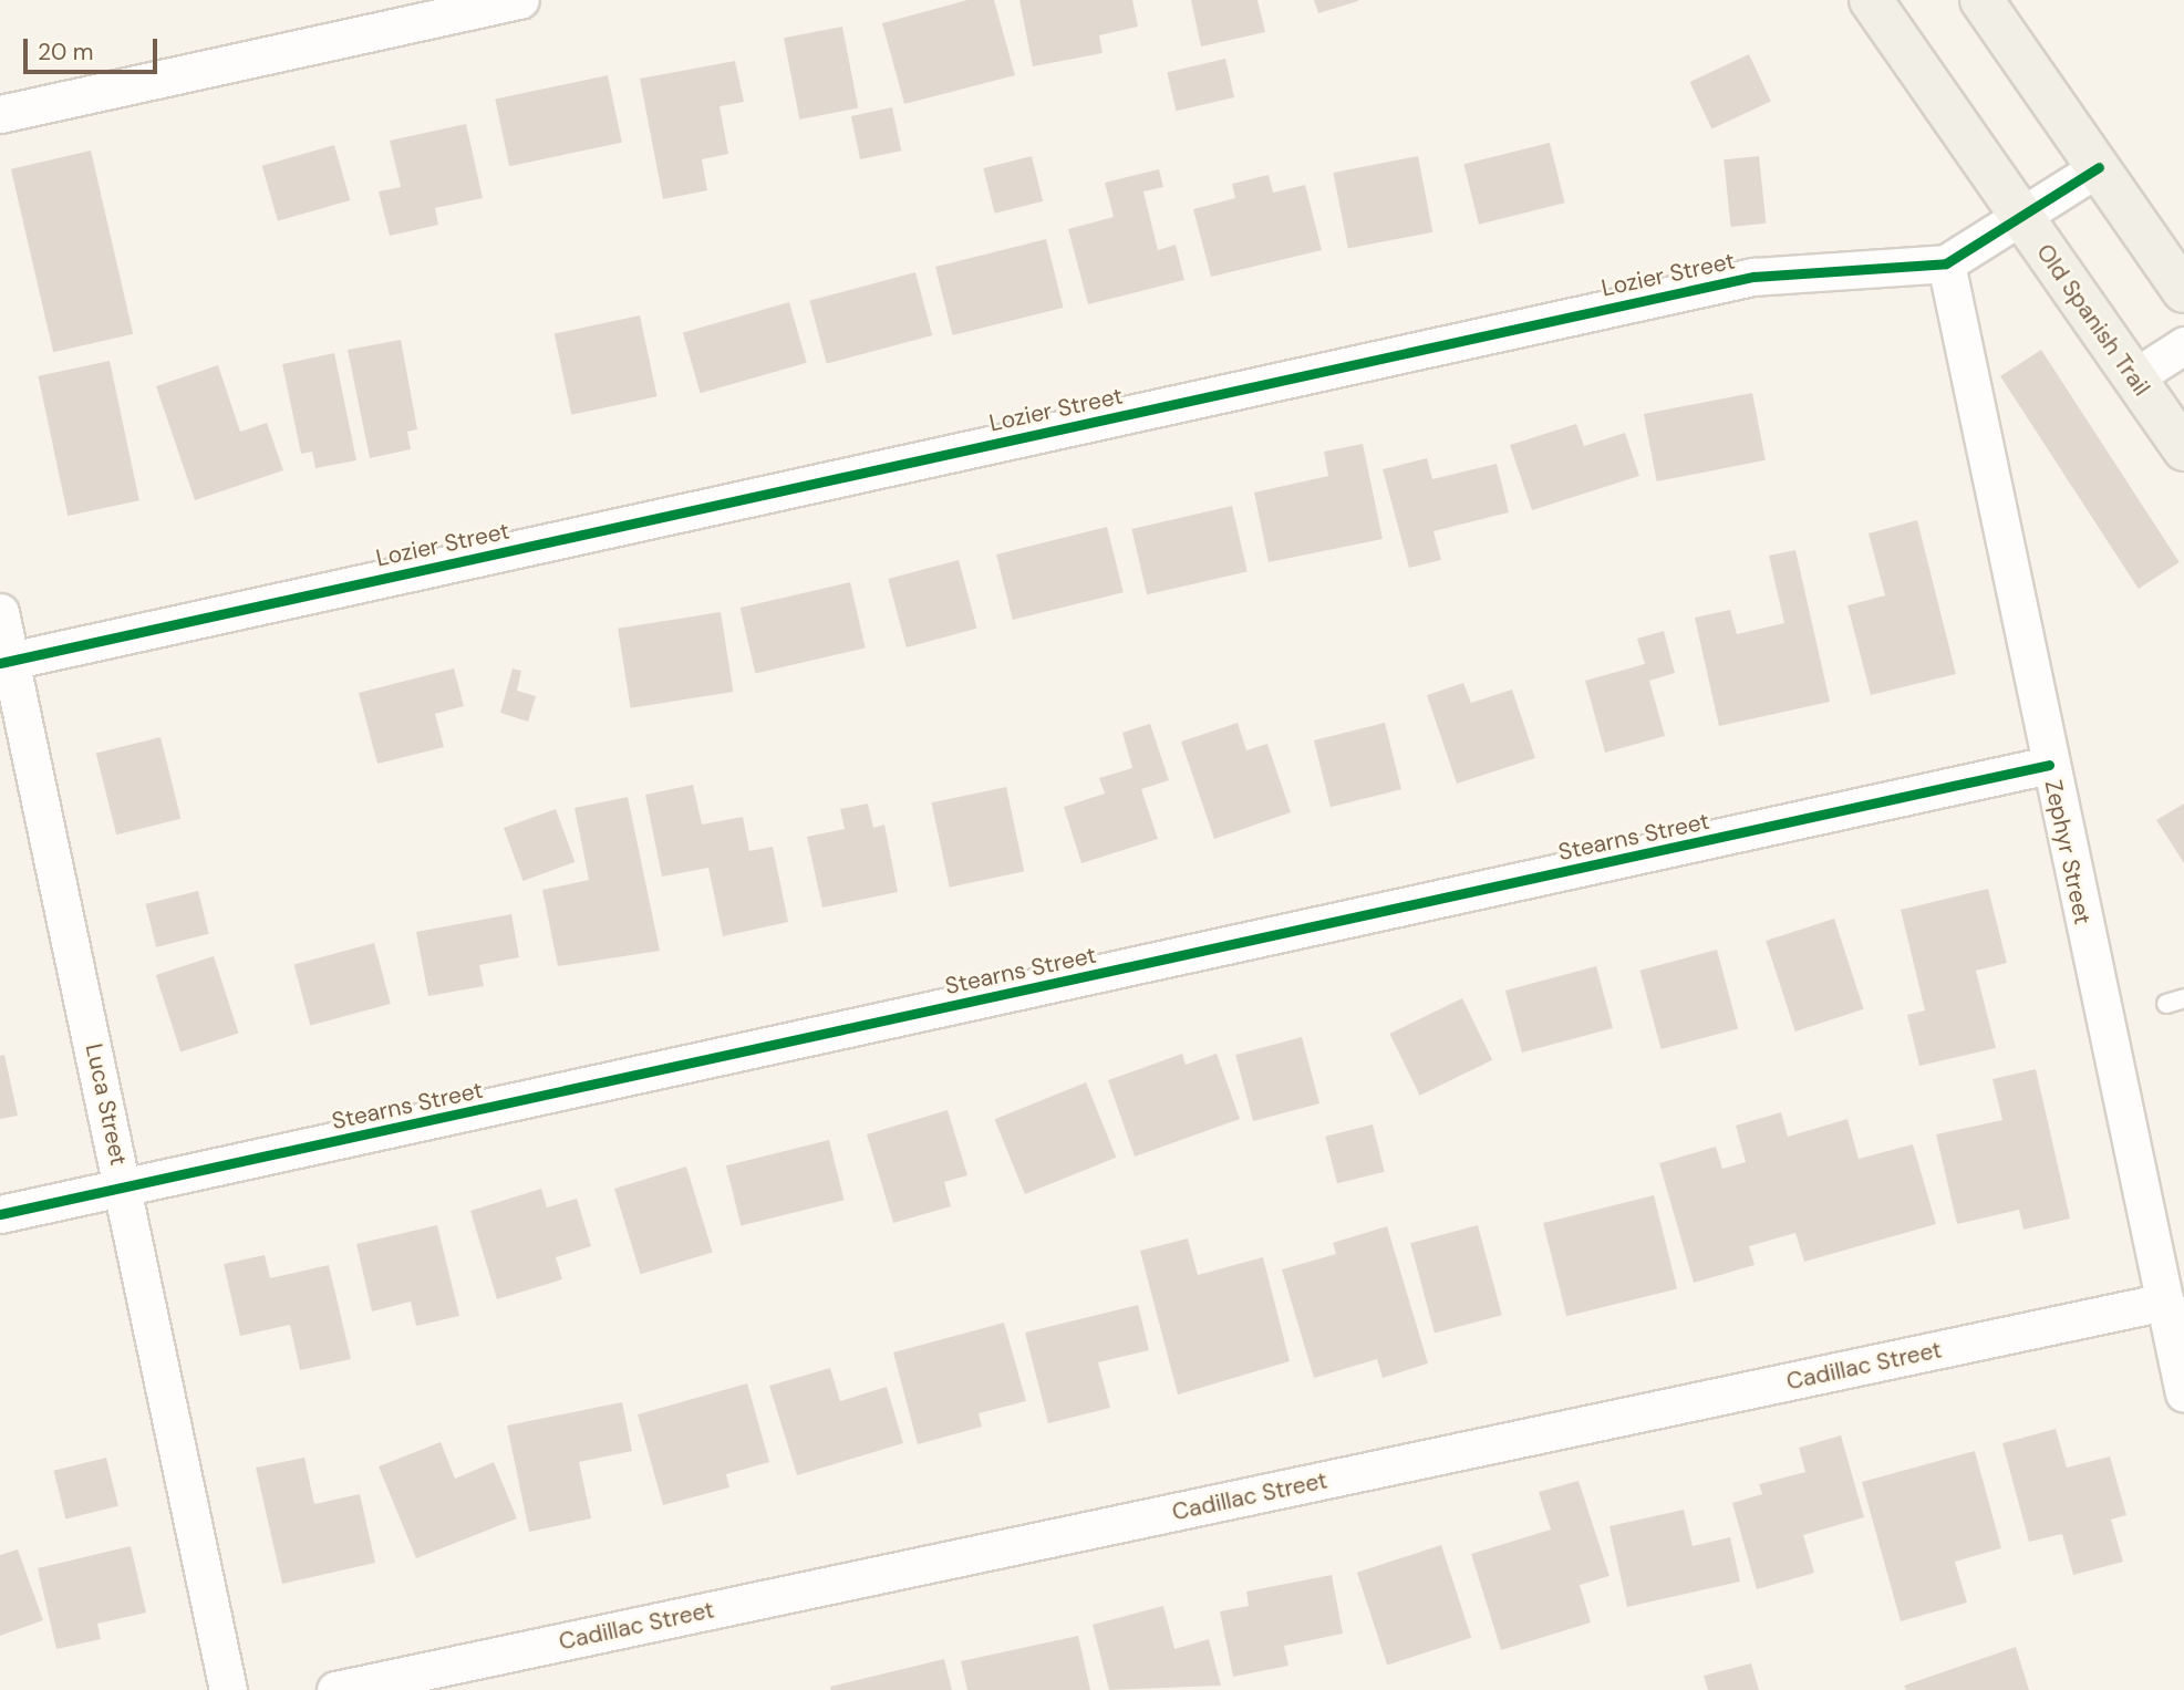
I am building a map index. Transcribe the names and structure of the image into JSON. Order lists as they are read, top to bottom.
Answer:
{
  "streets": {
    "main road": ["Old Spanish Trail"],
    "street": [
      "Lozier Street",
      "Stearns Street",
      "Zephyr Street",
      "Luca Street",
      "Cadillac Street"
    ]
  },
  "crossings": [
    ["Lozier Street", "Old Spanish Trail"],
    ["Lozier Street", "Zephyr Street"],
    ["Lozier Street", "Luca Street"],
    ["Stearns Street", "Zephyr Street"],
    ["Stearns Street", "Luca Street"],
    ["Zephyr Street", "Cadillac Street"]
  ],
  "scale_bar": "20 m"
}
